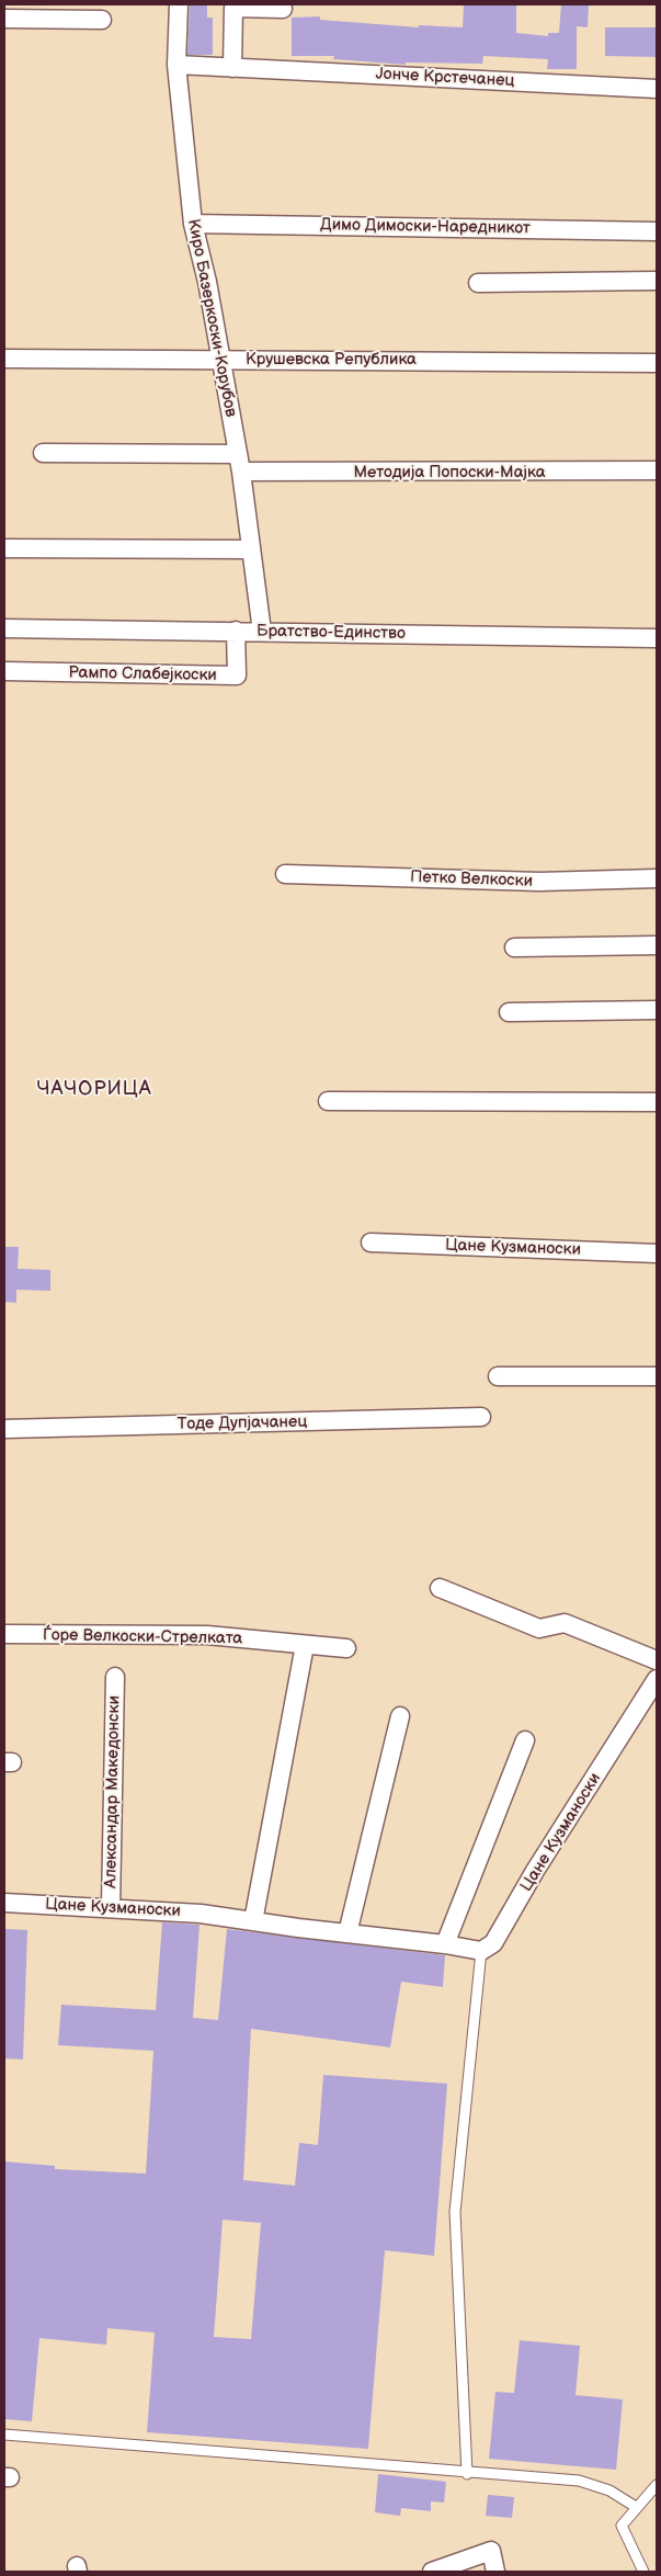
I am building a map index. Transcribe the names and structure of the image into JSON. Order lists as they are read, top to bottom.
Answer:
{
  "streets": {
    "street": [
      "Јонче Крстечанец",
      "Димо Димоски-Наредникот",
      "Киро Базеркоски-Корубов",
      "Крушевска Република",
      "Методија Попоски-Мајка",
      "Братство-Единство",
      "Рампо Слабејкоски",
      "Петко Велкоски",
      "Цане Кузманоски",
      "Тоде Дупјачанец",
      "Ѓоре Велкоски-Стрелката",
      "Александар Македонски"
    ]
  },
  "crossings": [
    ["Јонче Крстечанец", "Киро Базеркоски-Корубов"],
    ["Димо Димоски-Наредникот", "Киро Базеркоски-Корубов"],
    ["Киро Базеркоски-Корубов", "Крушевска Република"],
    ["Киро Базеркоски-Корубов", "Методија Попоски-Мајка"],
    ["Киро Базеркоски-Корубов", "Братство-Единство"],
    ["Братство-Единство", "Рампо Слабејкоски"],
    ["Цане Кузманоски", "Александар Македонски"]
  ],
  "districts": ["ЧАЧОРИЦА"]
}
